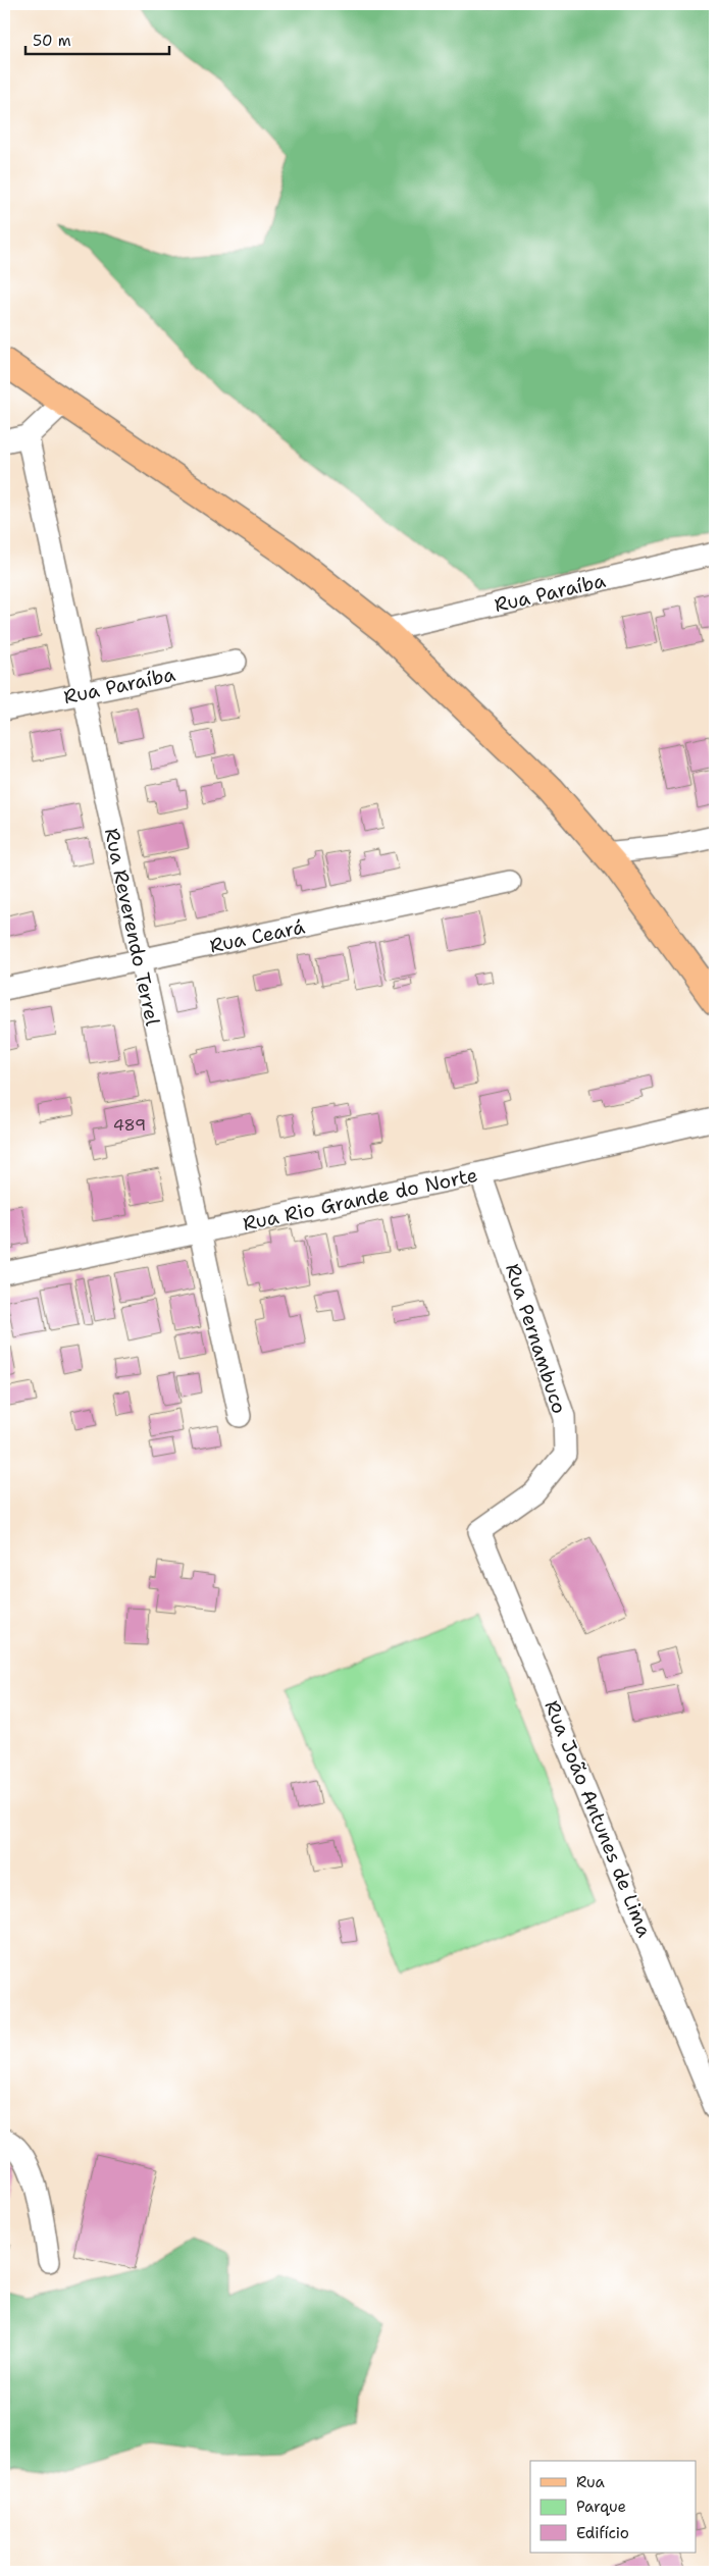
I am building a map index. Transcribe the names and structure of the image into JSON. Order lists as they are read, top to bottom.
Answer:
{
  "streets": {
    "street": [
      "Rua Paraíba",
      "Rua Reverendo Terrel",
      "Rua Ceará",
      "Rua Rio Grande do Norte",
      "Rua Pernambuco",
      "Rua João Antunes de Lima"
    ]
  },
  "crossings": [
    ["Rua Paraíba", "Rua Reverendo Terrel"],
    ["Rua Reverendo Terrel", "Rua Ceará"],
    ["Rua Reverendo Terrel", "Rua Rio Grande do Norte"],
    ["Rua Rio Grande do Norte", "Rua Pernambuco"],
    ["Rua Pernambuco", "Rua João Antunes de Lima"]
  ],
  "house_numbers": ["489"],
  "legend": ["Rua", "Parque", "Edifício"],
  "scale_bar": "50 m"
}
